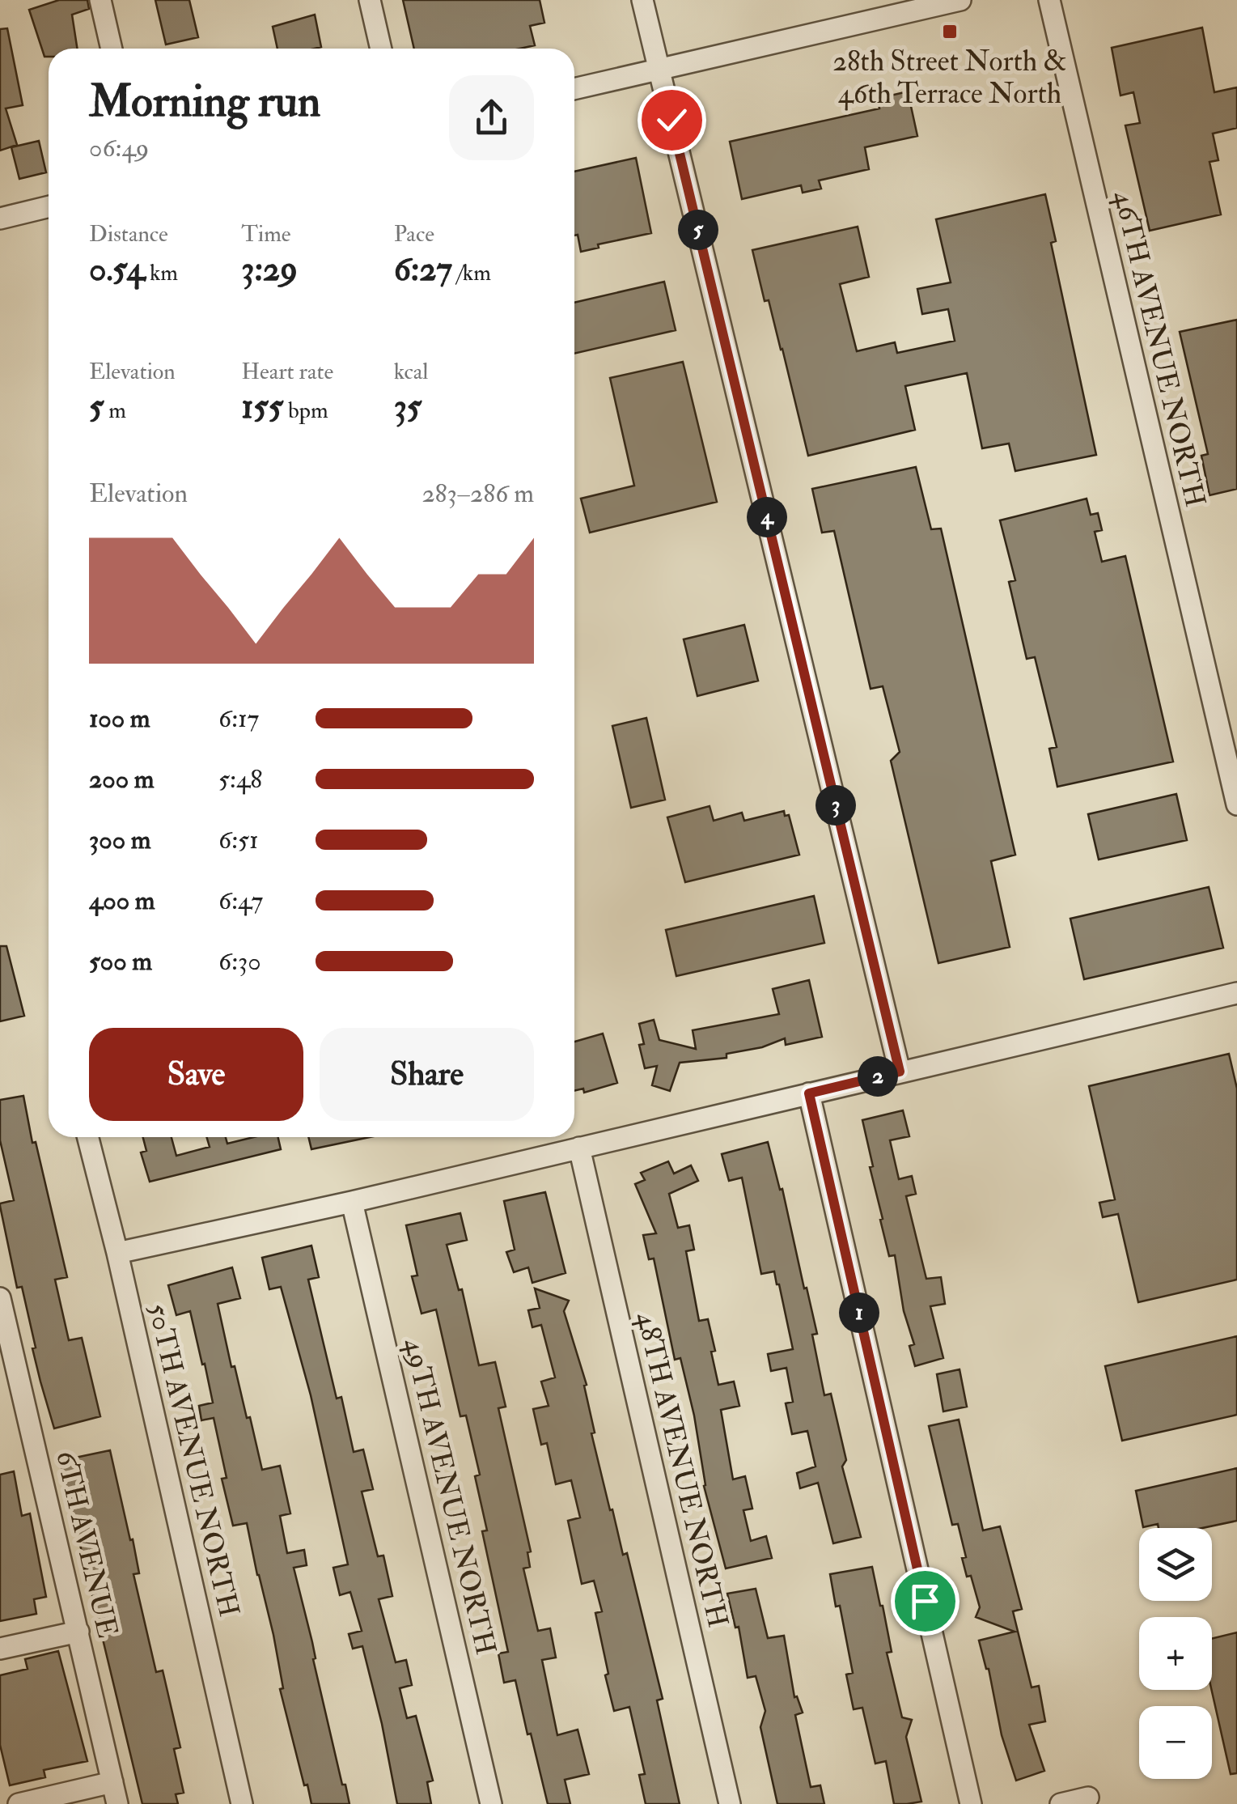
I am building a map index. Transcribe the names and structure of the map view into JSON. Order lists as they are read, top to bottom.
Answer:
{
  "streets": {
    "street": [
      "46TH AVENUE NORTH",
      "50TH AVENUE NORTH",
      "48TH AVENUE NORTH",
      "49TH AVENUE NORTH",
      "6TH AVENUE"
    ]
  },
  "places": {
    "transit": ["28th Street North & 46th Terrace North"]
  },
  "page": {
    "heading": ["Morning run", "06:49"],
    "stats": [
      ["Distance", "0.54 km"],
      ["Time", "3:29"],
      ["Pace", "6:27 /km"],
      ["Elevation", "5 m"],
      ["Heart rate", "155 bpm"],
      ["kcal", "35"]
    ],
    "pins": [
      "5",
      "4",
      "3",
      "2",
      "1"
    ],
    "chart": ["Elevation", "283–286 m"],
    "list": [
      {
        "name": "100 m",
        "note": "6:17"
      },
      {
        "name": "200 m",
        "note": "5:48"
      },
      {
        "name": "300 m",
        "note": "6:51"
      },
      {
        "name": "400 m",
        "note": "6:47"
      },
      {
        "name": "500 m",
        "note": "6:30"
      }
    ],
    "buttons": ["Save", "Share"],
    "map_buttons": ["+", "−"]
  }
}
